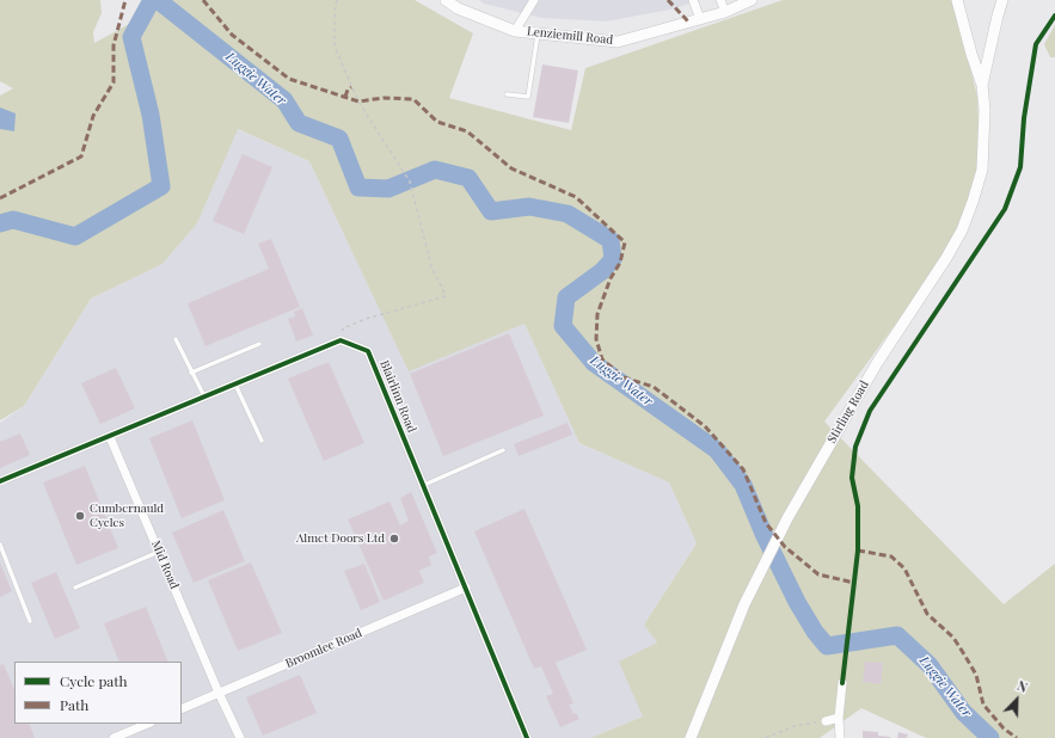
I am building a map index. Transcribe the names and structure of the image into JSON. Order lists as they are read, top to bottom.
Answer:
{
  "streets": {
    "main road": ["Lenziemill Road", "Stirling Road"],
    "street": ["Blairlinn Road", "Mid Road", "Broomlee Road"]
  },
  "crossings": [
    ["Blairlinn Road", "Broomlee Road"],
    ["Mid Road", "Broomlee Road"]
  ],
  "water": ["Luggie Water"],
  "places": ["Cumbernauld Cycles", "Almet Doors Ltd"],
  "legend": ["Cycle path", "Path"],
  "north": "top right"
}
